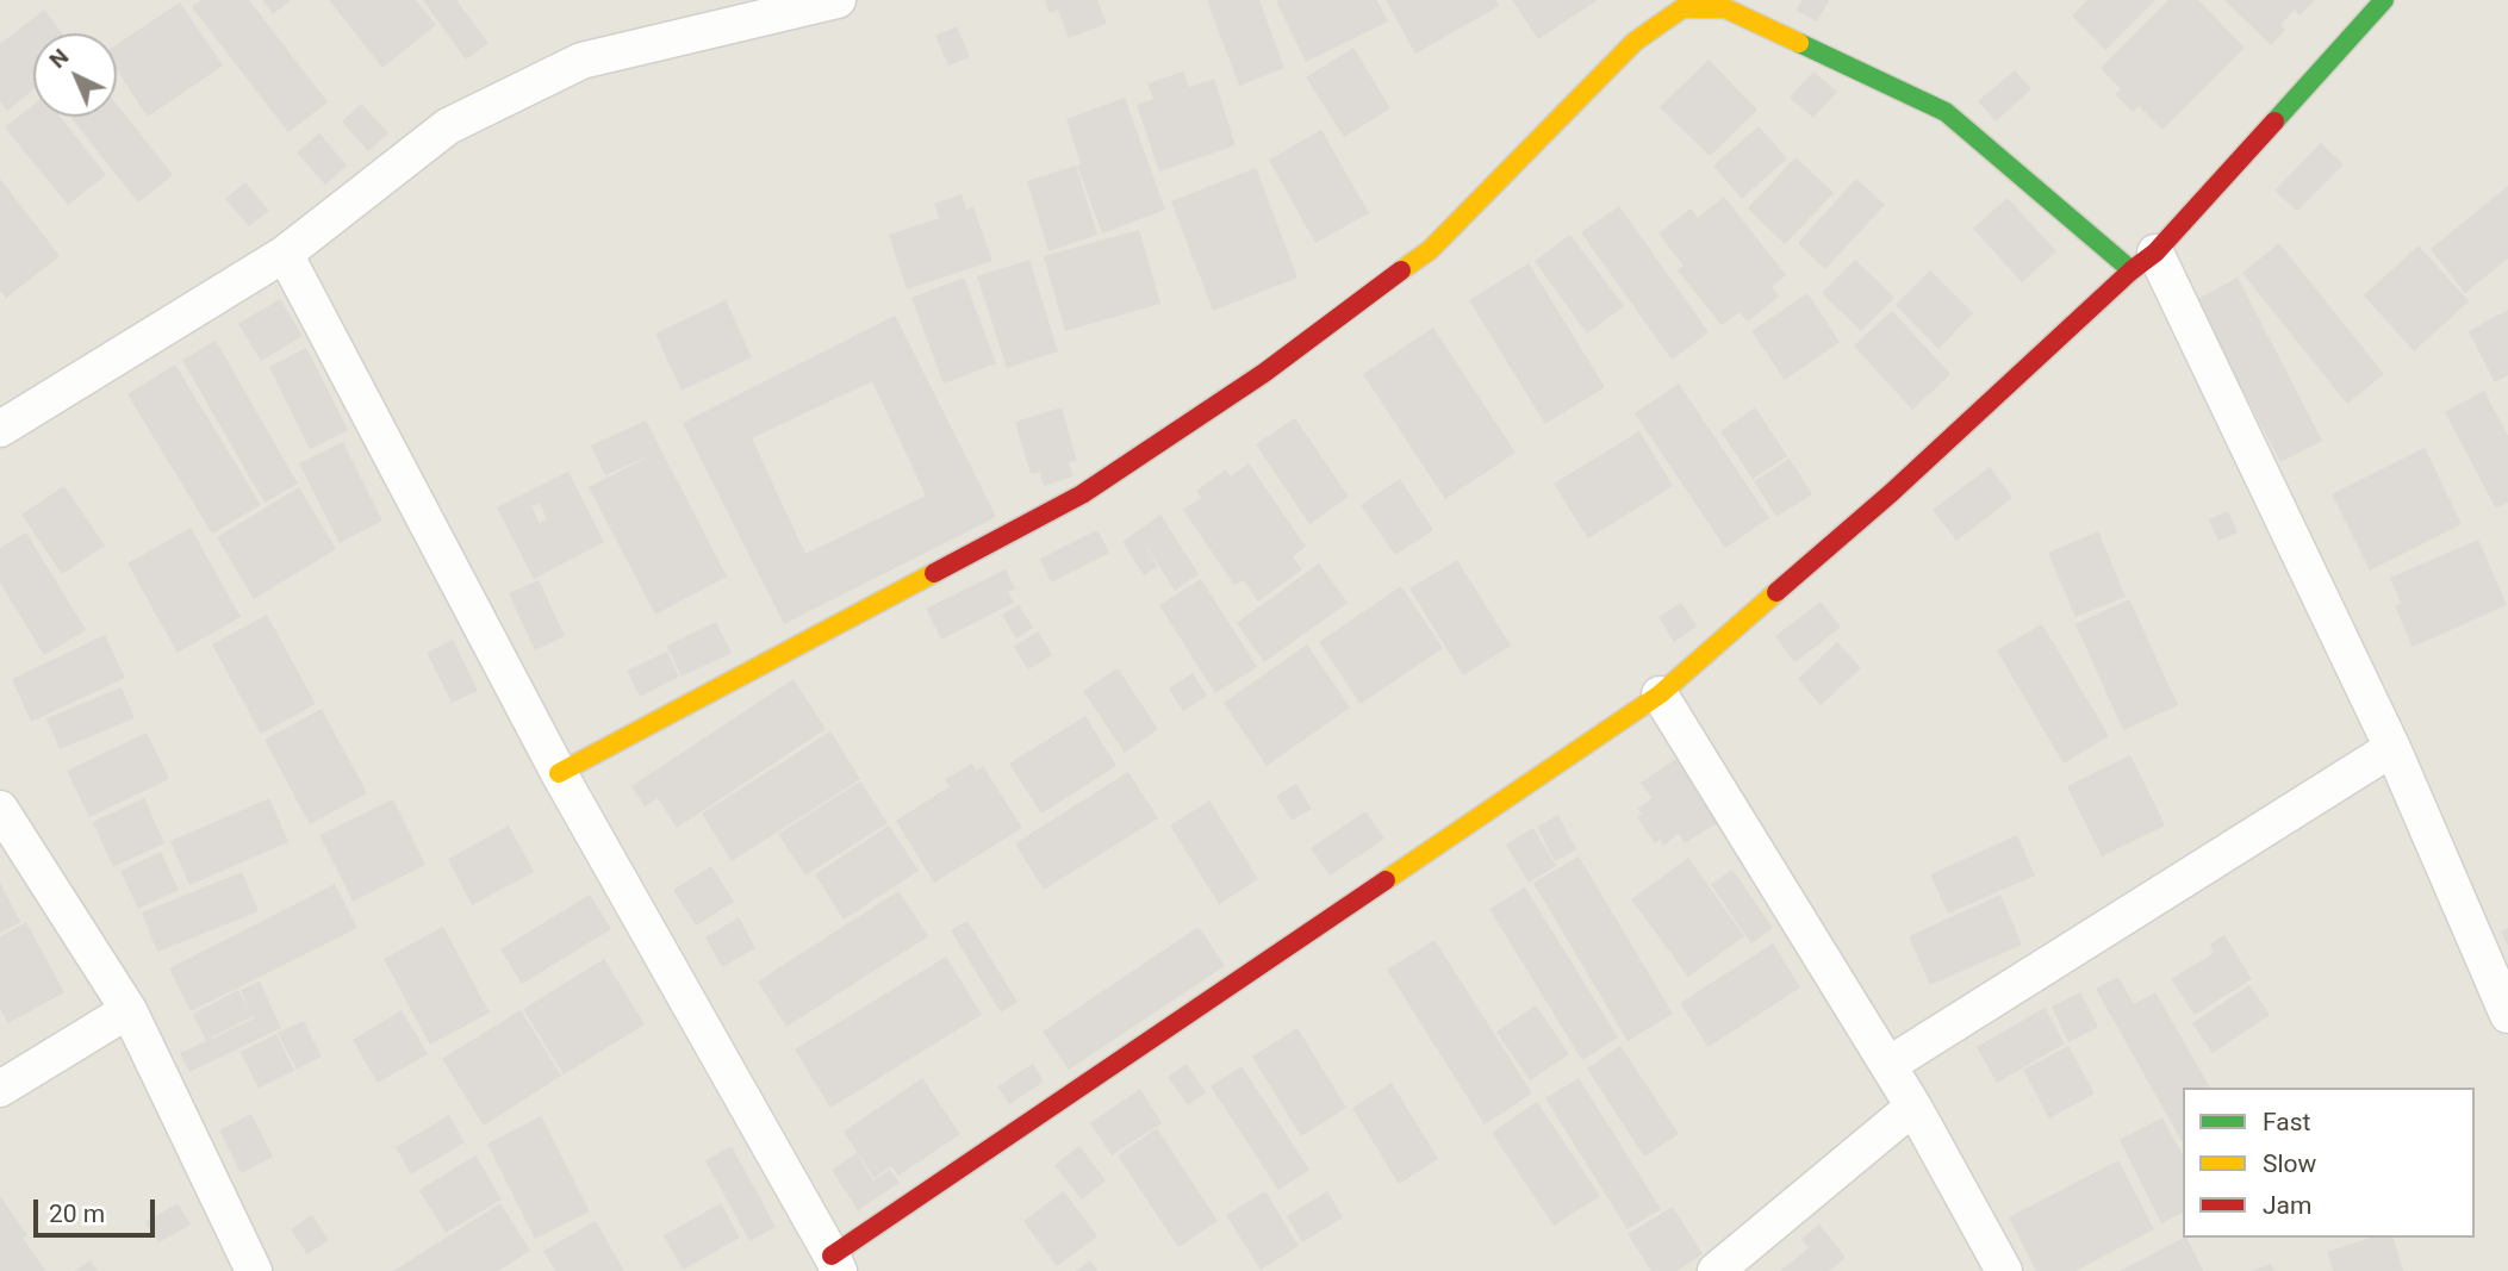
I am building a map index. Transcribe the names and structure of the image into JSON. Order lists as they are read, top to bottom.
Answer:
{
  "legend": ["Fast", "Slow", "Jam"],
  "scale_bar": "20 m",
  "north": "top left"
}
